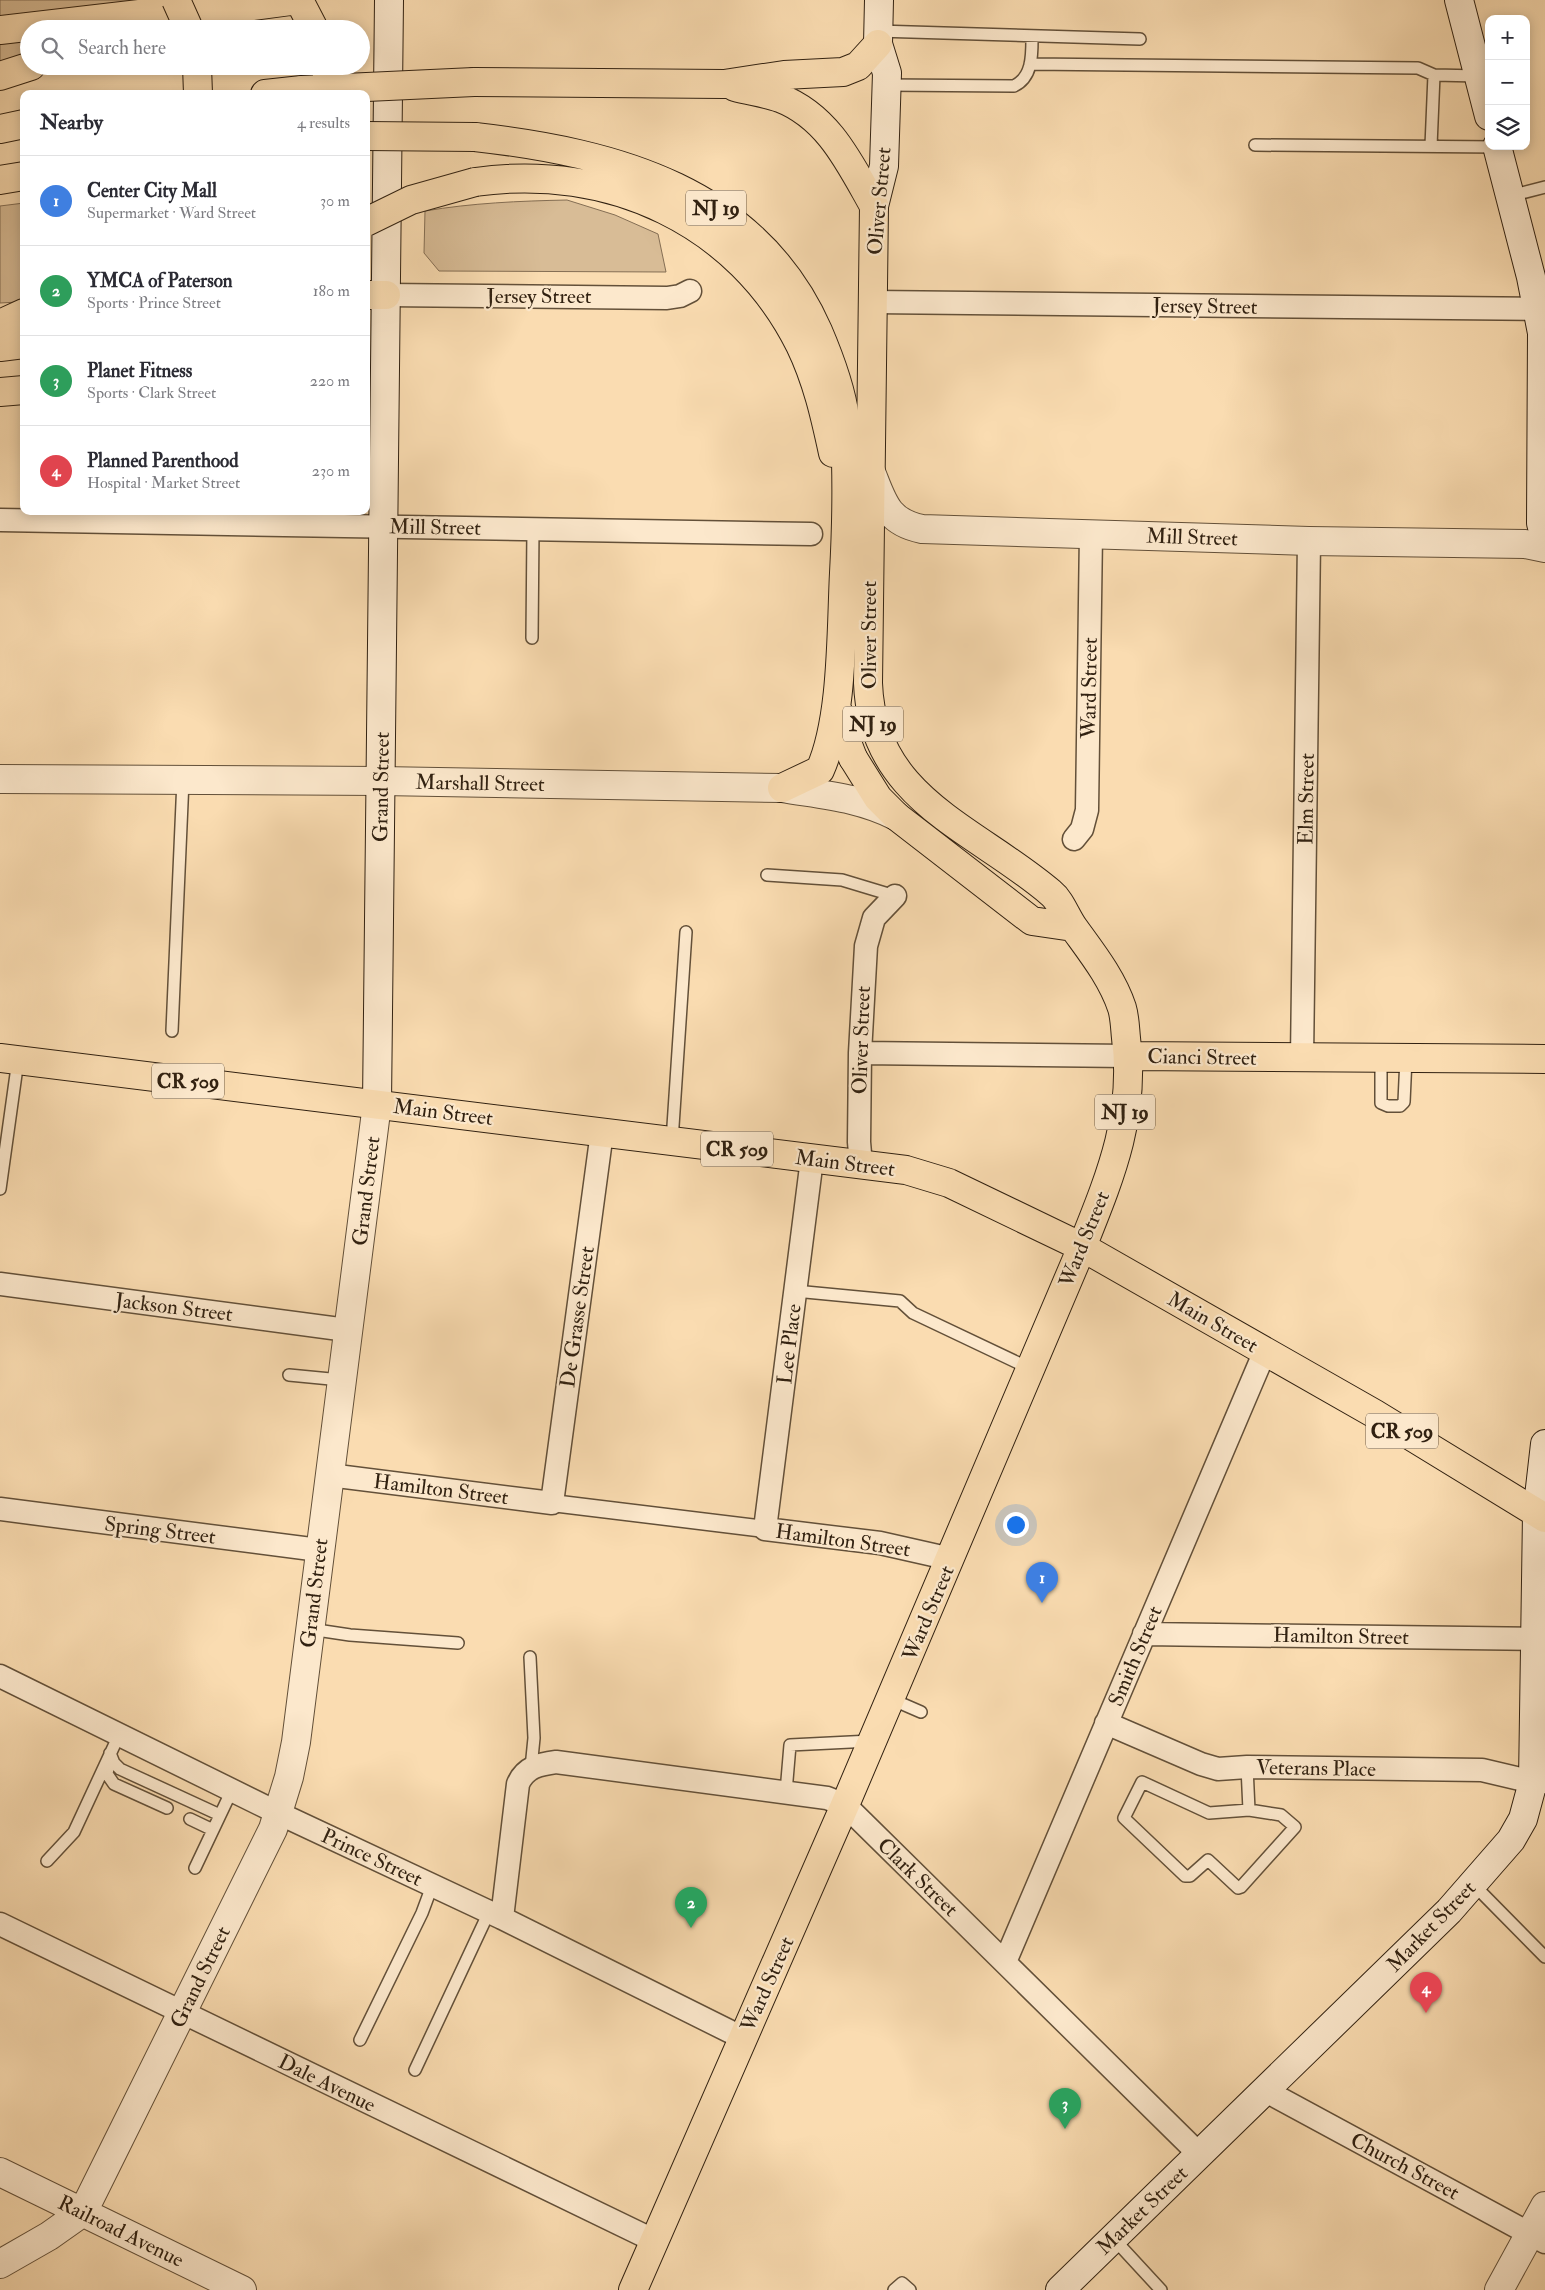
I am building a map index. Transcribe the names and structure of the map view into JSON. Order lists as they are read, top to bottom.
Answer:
{
  "streets": {
    "main road": [
      "Oliver Street",
      "NJ 19",
      "Ward Street",
      "Cianci Street",
      "CR 509",
      "Main Street"
    ],
    "street": [
      "Jersey Street",
      "Mill Street",
      "Marshall Street",
      "Grand Street",
      "Elm Street",
      "Jackson Street",
      "De Grasse Street",
      "Lee Place",
      "Hamilton Street",
      "Spring Street",
      "Smith Street",
      "Veterans Place",
      "Prince Street",
      "Clark Street",
      "Market Street",
      "Dale Avenue",
      "Church Street",
      "Railroad Avenue"
    ]
  },
  "crossings": [
    ["Oliver Street", "NJ 19"],
    ["Oliver Street", "Jersey Street"],
    ["Oliver Street", "Mill Street"],
    ["Oliver Street", "Ward Street"],
    ["Oliver Street", "Cianci Street"],
    ["Oliver Street", "Main Street"],
    ["NJ 19", "Ward Street"],
    ["NJ 19", "Marshall Street"],
    ["Jersey Street", "Grand Street"],
    ["Mill Street", "Ward Street"],
    ["Mill Street", "Grand Street"],
    ["Mill Street", "Elm Street"],
    ["Ward Street", "Cianci Street"],
    ["Ward Street", "Main Street"],
    ["Ward Street", "Hamilton Street"],
    ["Ward Street", "Prince Street"],
    ["Ward Street", "Clark Street"],
    ["Ward Street", "Dale Avenue"],
    ["Marshall Street", "Grand Street"],
    ["Grand Street", "Main Street"],
    ["Grand Street", "Jackson Street"],
    ["Grand Street", "Hamilton Street"],
    ["Grand Street", "Spring Street"],
    ["Grand Street", "Prince Street"],
    ["Grand Street", "Dale Avenue"],
    ["Grand Street", "Railroad Avenue"],
    ["Elm Street", "Cianci Street"],
    ["Main Street", "De Grasse Street"],
    ["Main Street", "Lee Place"],
    ["Main Street", "Smith Street"],
    ["Main Street", "Market Street"],
    ["De Grasse Street", "Hamilton Street"],
    ["Lee Place", "Hamilton Street"],
    ["Hamilton Street", "Smith Street"],
    ["Hamilton Street", "Market Street"],
    ["Smith Street", "Veterans Place"],
    ["Smith Street", "Clark Street"],
    ["Veterans Place", "Market Street"],
    ["Clark Street", "Market Street"],
    ["Market Street", "Church Street"]
  ],
  "page": {
    "map_buttons": ["+", "−"],
    "search": "Search here",
    "heading": ["Nearby", "4 results"],
    "list": [
      {
        "mark": "1",
        "name": "Center City Mall",
        "note": "Supermarket · Ward Street",
        "value": "30 m"
      },
      {
        "mark": "2",
        "name": "YMCA of Paterson",
        "note": "Sports · Prince Street",
        "value": "180 m"
      },
      {
        "mark": "3",
        "name": "Planet Fitness",
        "note": "Sports · Clark Street",
        "value": "220 m"
      },
      {
        "mark": "4",
        "name": "Planned Parenthood",
        "note": "Hospital · Market Street",
        "value": "230 m"
      }
    ],
    "pins": [
      "1",
      "2",
      "4",
      "3"
    ]
  }
}
